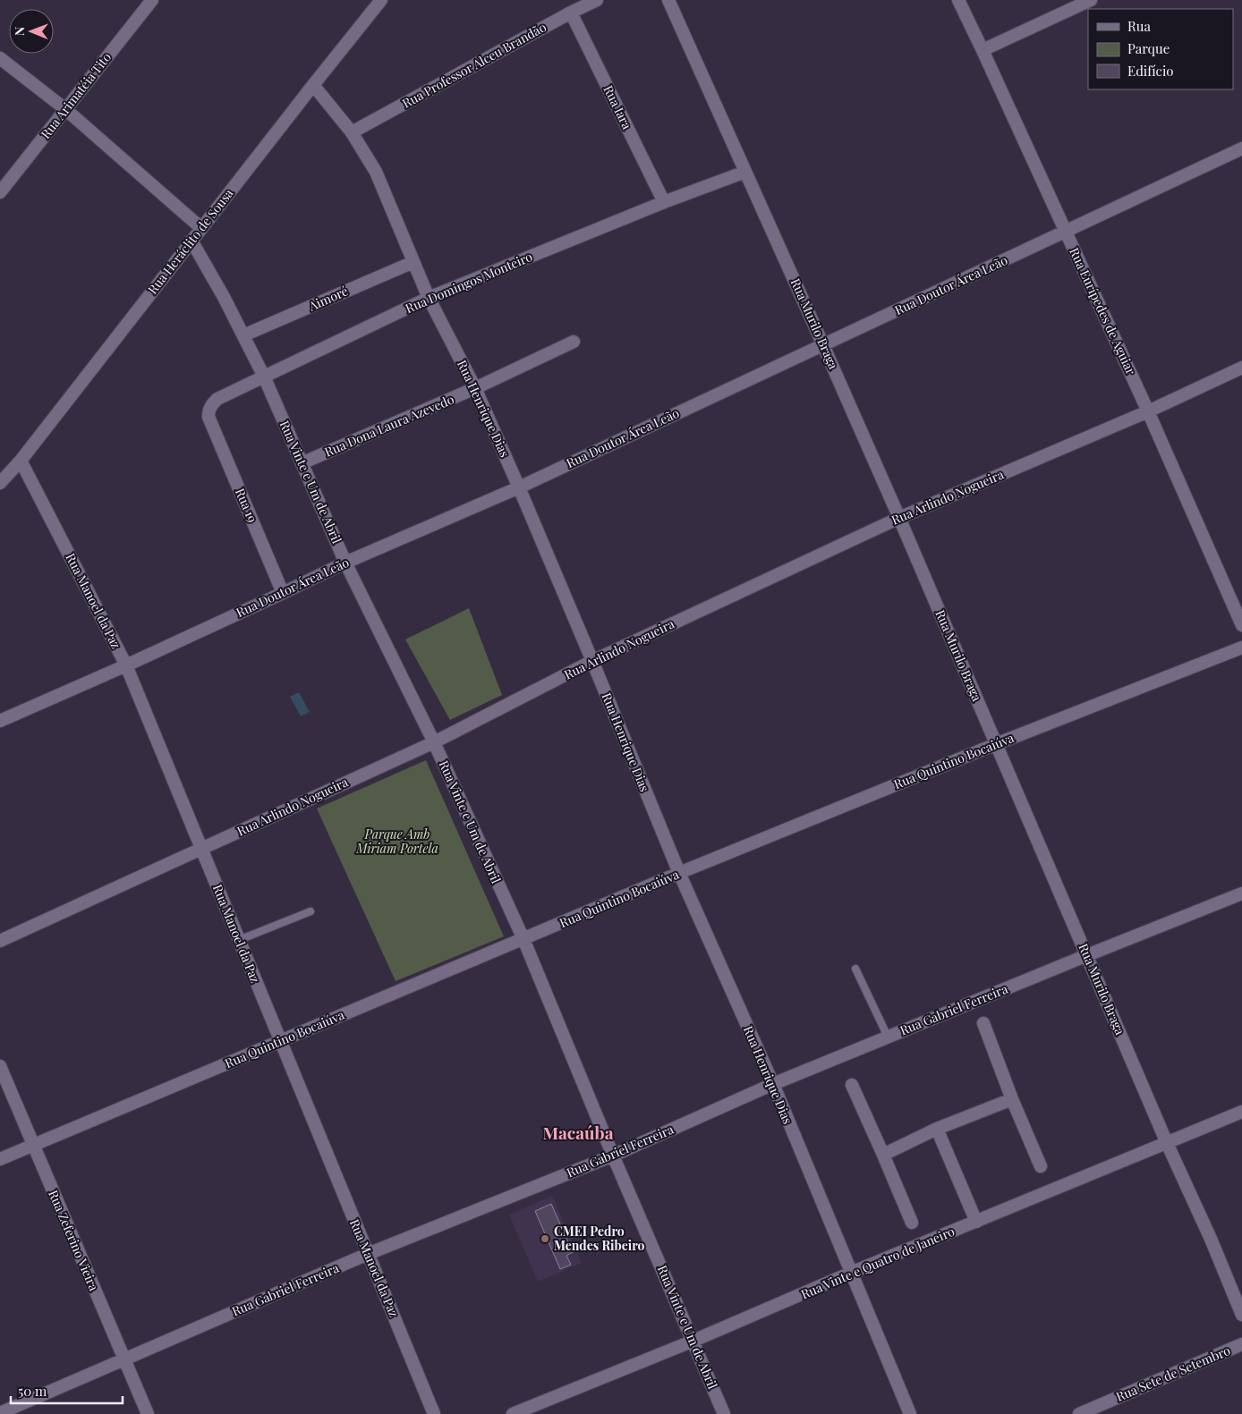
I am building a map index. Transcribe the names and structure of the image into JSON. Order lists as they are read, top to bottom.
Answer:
{
  "streets": {
    "street": [
      "Rua Professor Alceu Brandão",
      "Rua Arimatéia Tito",
      "Rua Iara",
      "Rua Heráclito de Sousa",
      "Rua Domingos Monteiro",
      "Rua Doutor Área Leão",
      "Aimoré",
      "Rua Eurípedes de Aguiar",
      "Rua Murilo Braga",
      "Rua Henrique Dias",
      "Rua Dona Laura Azevedo",
      "Rua Vinte e Um de Abril",
      "Rua Arlindo Nogueira",
      "Rua 19",
      "Rua Manoel da Paz",
      "Rua Quintino Bocaiúva",
      "Rua Gabriel Ferreira",
      "Rua Zeferino Vieira",
      "Rua Vinte e Quatro de Janeiro",
      "Rua Sete de Setembro"
    ]
  },
  "crossings": [
    ["Rua Professor Alceu Brandão", "Rua Iara"],
    ["Rua Professor Alceu Brandão", "Rua Henrique Dias"],
    ["Rua Iara", "Rua Domingos Monteiro"],
    ["Rua Heráclito de Sousa", "Rua Henrique Dias"],
    ["Rua Heráclito de Sousa", "Rua Vinte e Um de Abril"],
    ["Rua Heráclito de Sousa", "Rua Manoel da Paz"],
    ["Rua Domingos Monteiro", "Rua Murilo Braga"],
    ["Rua Domingos Monteiro", "Rua Henrique Dias"],
    ["Rua Domingos Monteiro", "Rua Vinte e Um de Abril"],
    ["Rua Domingos Monteiro", "Rua 19"],
    ["Rua Doutor Área Leão", "Rua Eurípedes de Aguiar"],
    ["Rua Doutor Área Leão", "Rua Murilo Braga"],
    ["Rua Doutor Área Leão", "Rua Henrique Dias"],
    ["Rua Doutor Área Leão", "Rua Vinte e Um de Abril"],
    ["Rua Doutor Área Leão", "Rua 19"],
    ["Rua Doutor Área Leão", "Rua Manoel da Paz"],
    ["Aimoré", "Rua Henrique Dias"],
    ["Aimoré", "Rua Vinte e Um de Abril"],
    ["Rua Eurípedes de Aguiar", "Rua Arlindo Nogueira"],
    ["Rua Murilo Braga", "Rua Arlindo Nogueira"],
    ["Rua Murilo Braga", "Rua Quintino Bocaiúva"],
    ["Rua Murilo Braga", "Rua Gabriel Ferreira"],
    ["Rua Murilo Braga", "Rua Vinte e Quatro de Janeiro"],
    ["Rua Henrique Dias", "Rua Dona Laura Azevedo"],
    ["Rua Henrique Dias", "Rua Arlindo Nogueira"],
    ["Rua Henrique Dias", "Rua Quintino Bocaiúva"],
    ["Rua Henrique Dias", "Rua Gabriel Ferreira"],
    ["Rua Henrique Dias", "Rua Vinte e Quatro de Janeiro"],
    ["Rua Dona Laura Azevedo", "Rua Vinte e Um de Abril"],
    ["Rua Vinte e Um de Abril", "Rua Arlindo Nogueira"],
    ["Rua Vinte e Um de Abril", "Rua Quintino Bocaiúva"],
    ["Rua Vinte e Um de Abril", "Rua Gabriel Ferreira"],
    ["Rua Vinte e Um de Abril", "Rua Vinte e Quatro de Janeiro"],
    ["Rua Arlindo Nogueira", "Rua Manoel da Paz"],
    ["Rua Manoel da Paz", "Rua Quintino Bocaiúva"],
    ["Rua Manoel da Paz", "Rua Gabriel Ferreira"],
    ["Rua Quintino Bocaiúva", "Rua Zeferino Vieira"],
    ["Rua Gabriel Ferreira", "Rua Zeferino Vieira"]
  ],
  "districts": ["Macaúba"],
  "parks": ["Parque Amb Miriam Portela"],
  "places": ["CMEI Pedro Mendes Ribeiro"],
  "legend": ["Rua", "Parque", "Edifício"],
  "scale_bar": "50 m",
  "north": "left"
}
